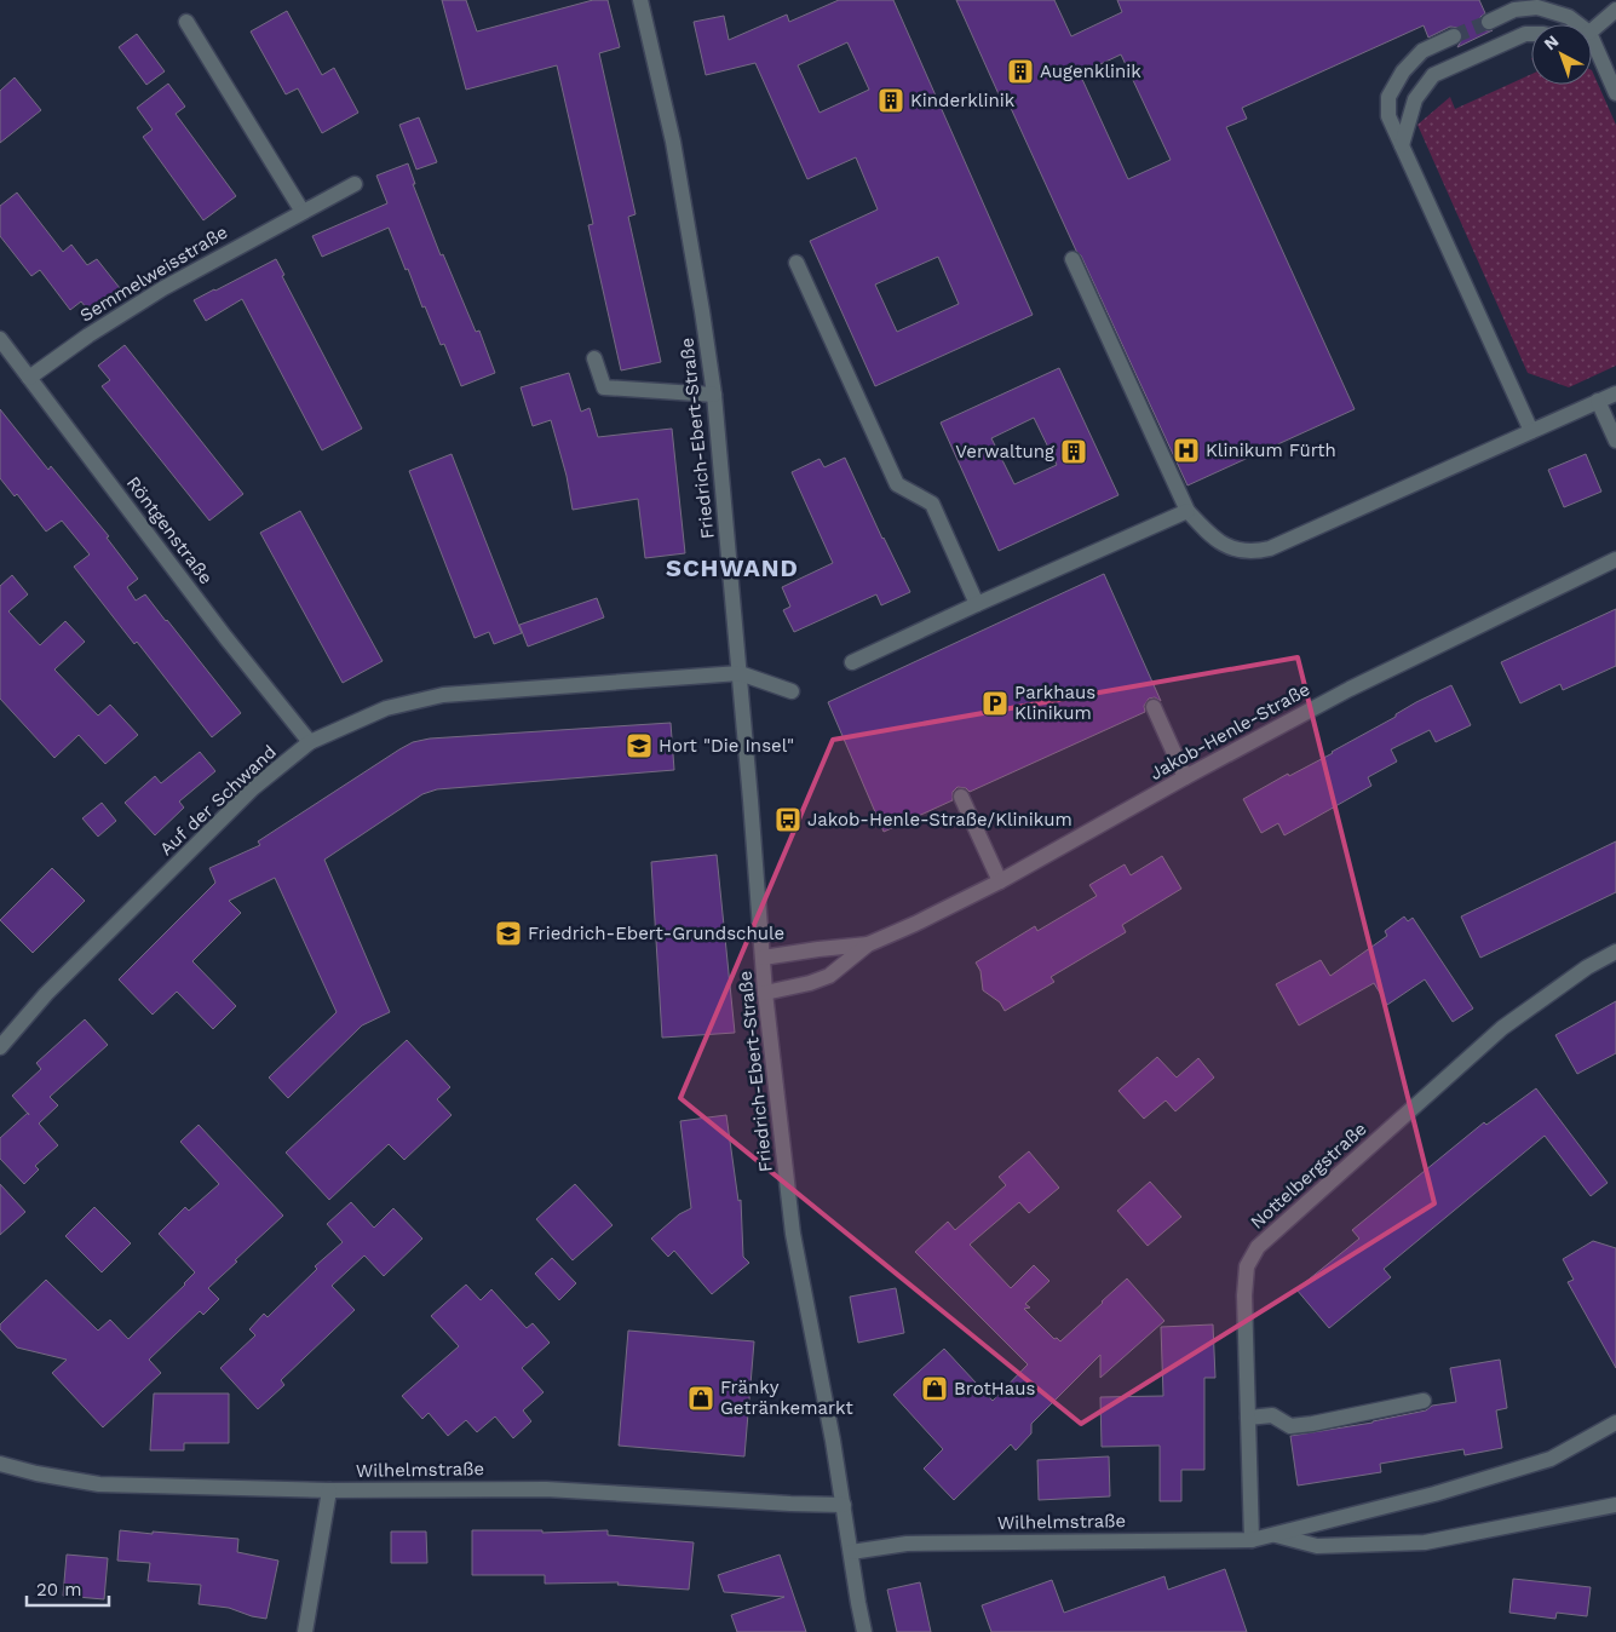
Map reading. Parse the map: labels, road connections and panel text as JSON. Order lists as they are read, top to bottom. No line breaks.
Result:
{"streets":{"street":["Semmelweisstraße","Friedrich-Ebert-Straße","Röntgenstraße","Jakob-Henle-Straße","Auf der Schwand","Nottelbergstraße","Wilhelmstraße"]},"crossings":[["Semmelweisstraße","Röntgenstraße"],["Friedrich-Ebert-Straße","Jakob-Henle-Straße"],["Friedrich-Ebert-Straße","Auf der Schwand"],["Friedrich-Ebert-Straße","Wilhelmstraße"],["Röntgenstraße","Auf der Schwand"],["Nottelbergstraße","Wilhelmstraße"]],"districts":["SCHWAND"],"places":{"building":["Augenklinik","Kinderklinik","Verwaltung"],"hospital":["Klinikum Fürth"],"parking":["Parkhaus Klinikum"],"school or university":["Hort \"Die Insel\"","Friedrich-Ebert-Grundschule"],"bus stop":["Jakob-Henle-Straße/Klinikum"],"shop":["BrotHaus","Fränky Getränkemarkt"]},"scale_bar":"20 m","north":"top left"}
